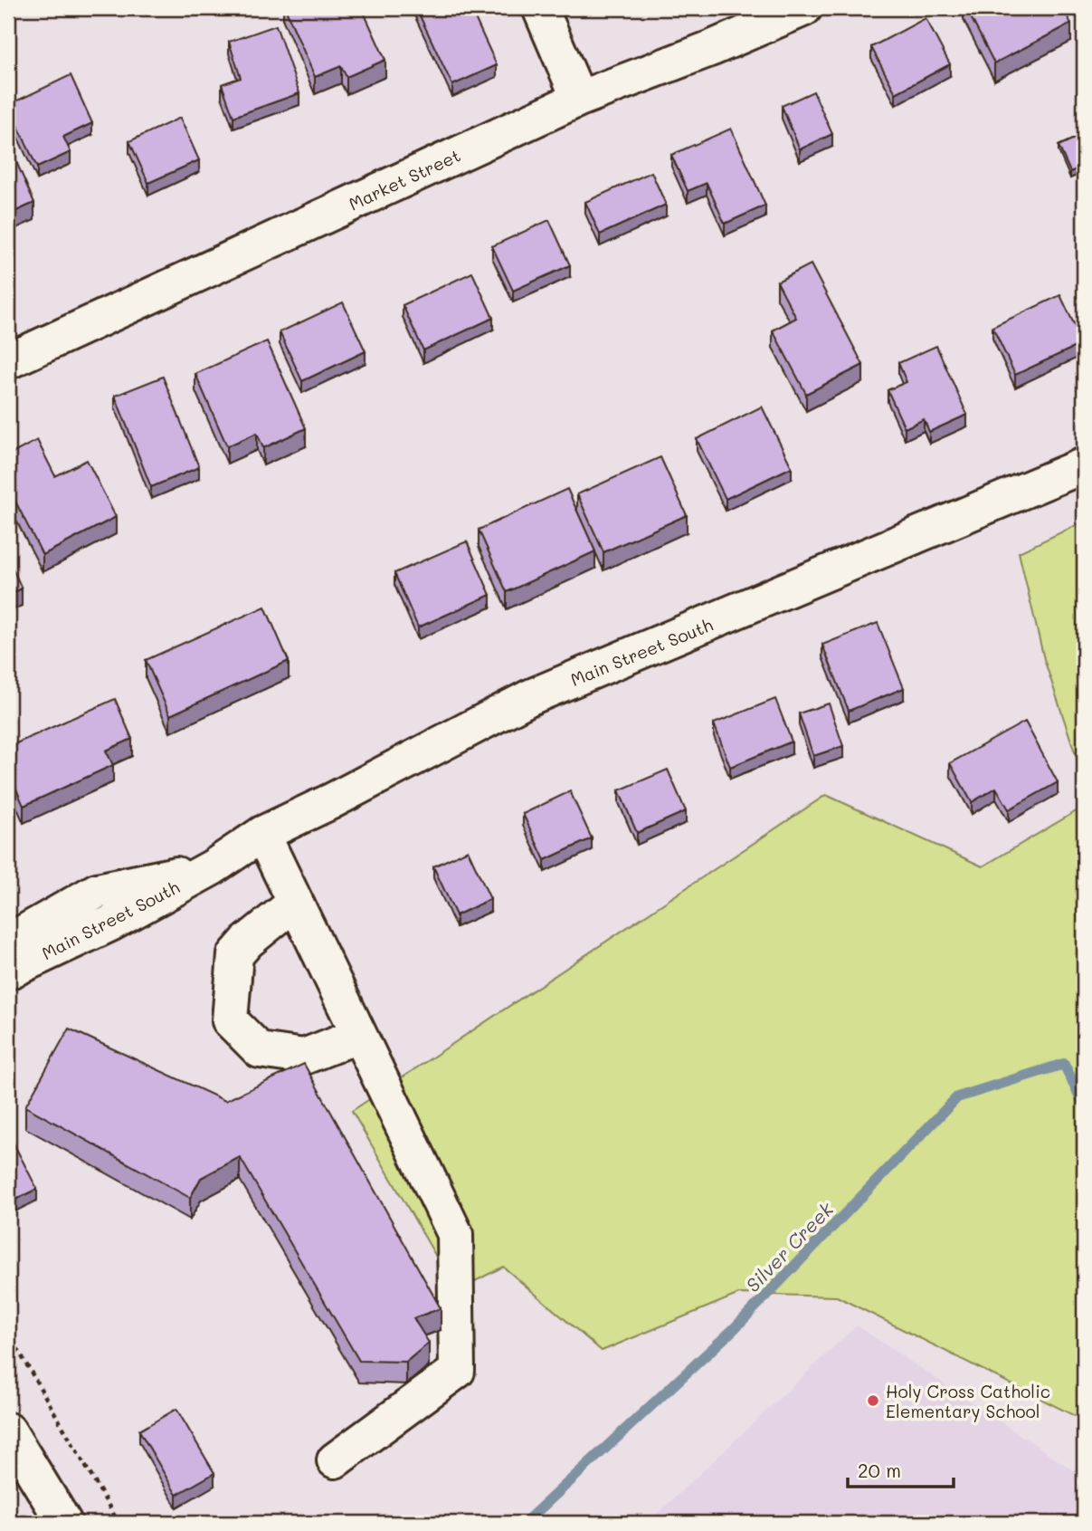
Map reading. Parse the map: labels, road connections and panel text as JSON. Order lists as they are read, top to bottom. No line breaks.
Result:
{"streets":{"main road":["Market Street","Main Street South"]},"water":["Silver Creek"],"places":["Holy Cross Catholic Elementary School"],"scale_bar":"20 m"}
